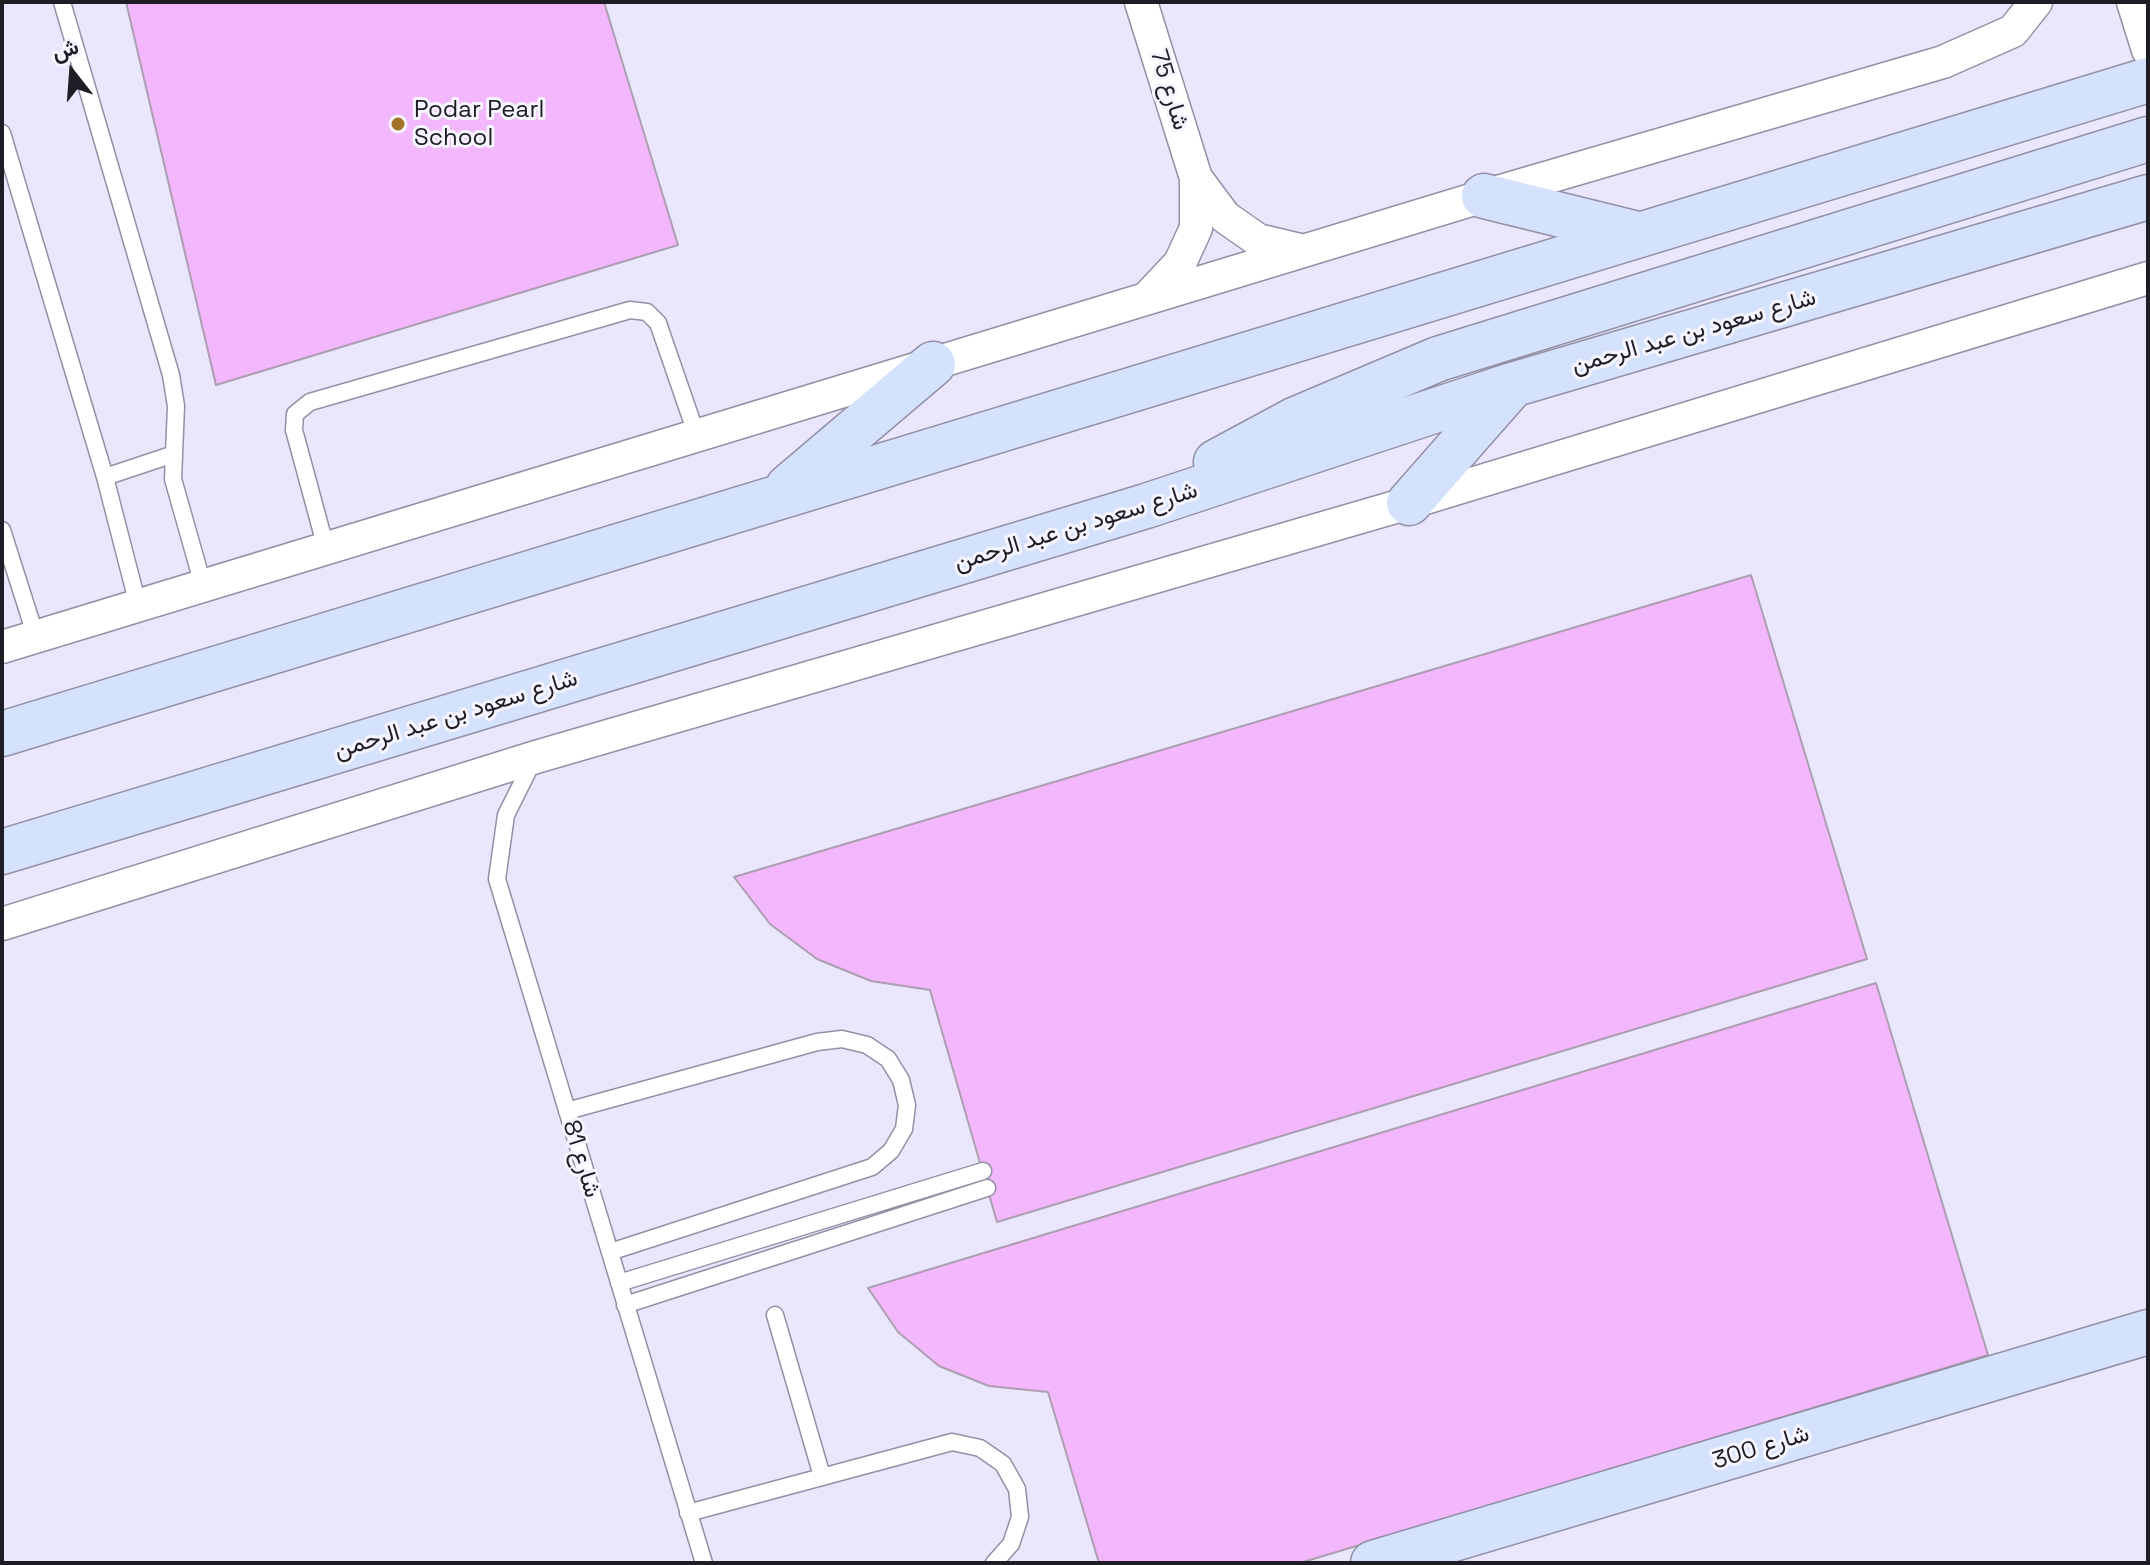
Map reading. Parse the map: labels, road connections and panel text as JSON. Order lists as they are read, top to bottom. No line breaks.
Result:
{"streets":{"main road":["شارع سعود بن عبد الرحمن","شارع 300"],"street":["شارع 75"],"lane":["شارع 81"]},"places":["Podar Pearl School"],"north":"top"}
